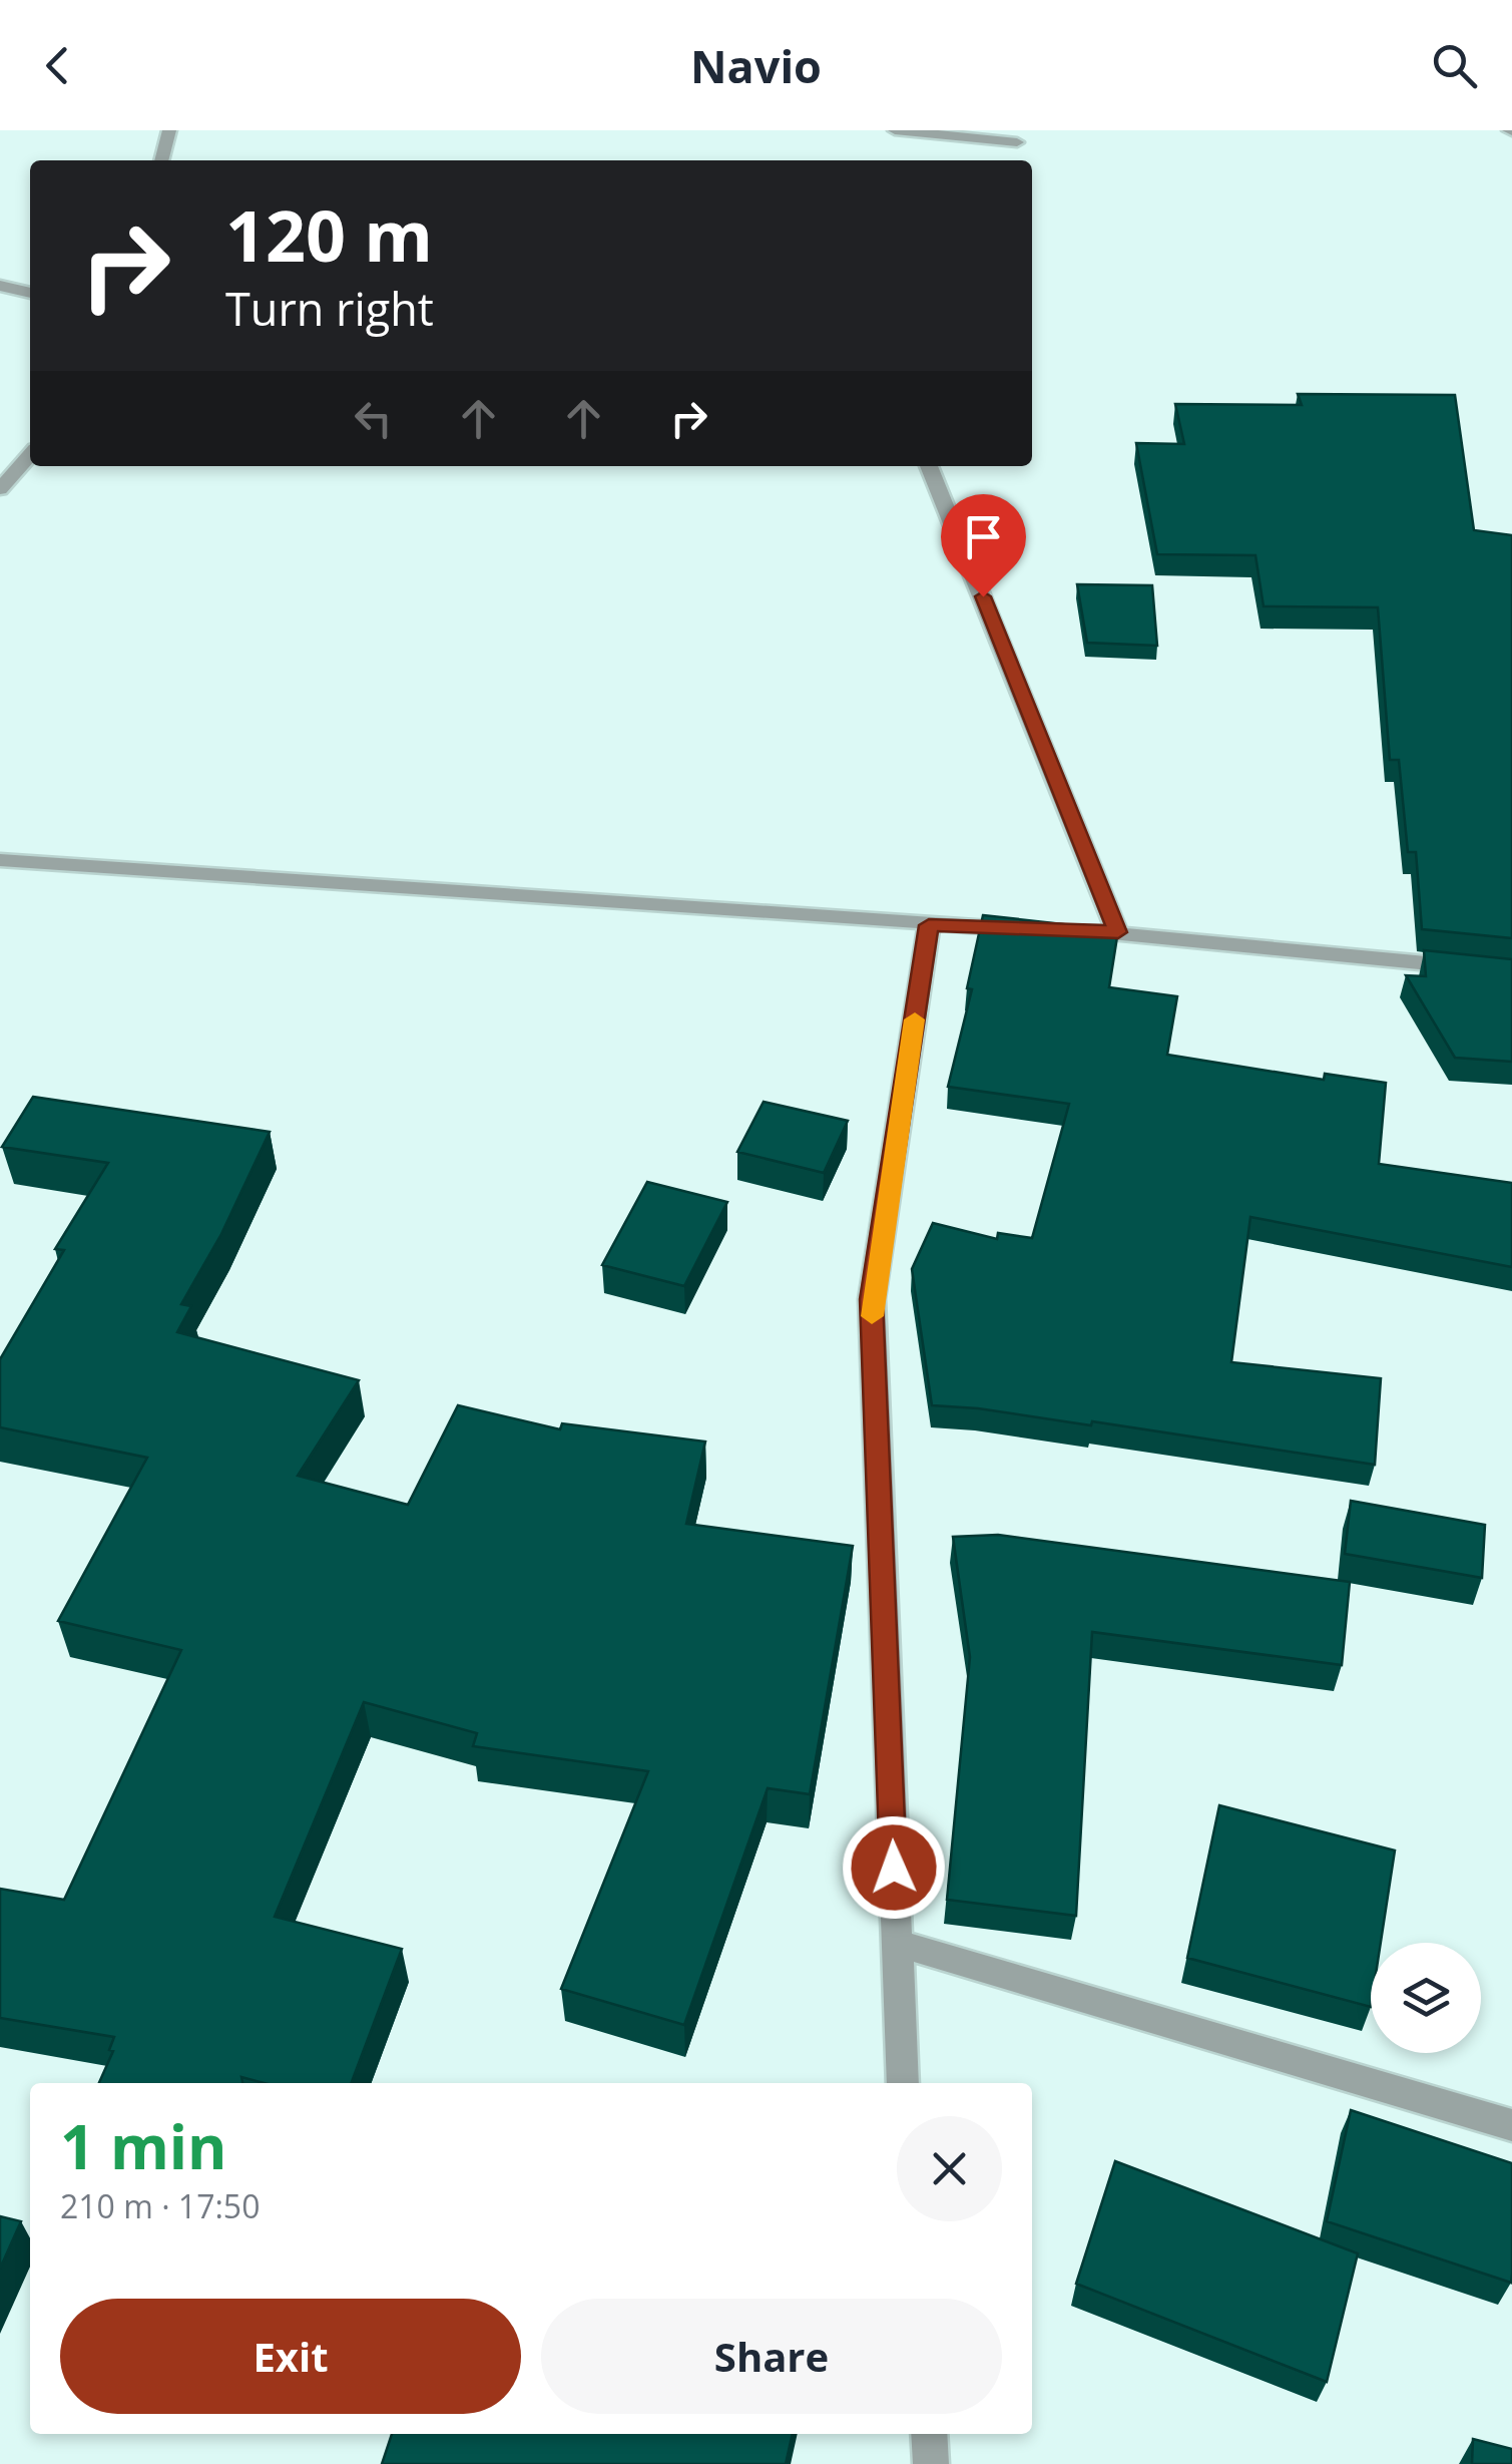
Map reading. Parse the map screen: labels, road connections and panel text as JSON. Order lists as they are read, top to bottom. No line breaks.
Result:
{"page":{"header":"Navio","turn":["120 m","Turn right"],"heading":["1 min","210 m · 17:50"],"buttons":["Exit","Share"]}}
